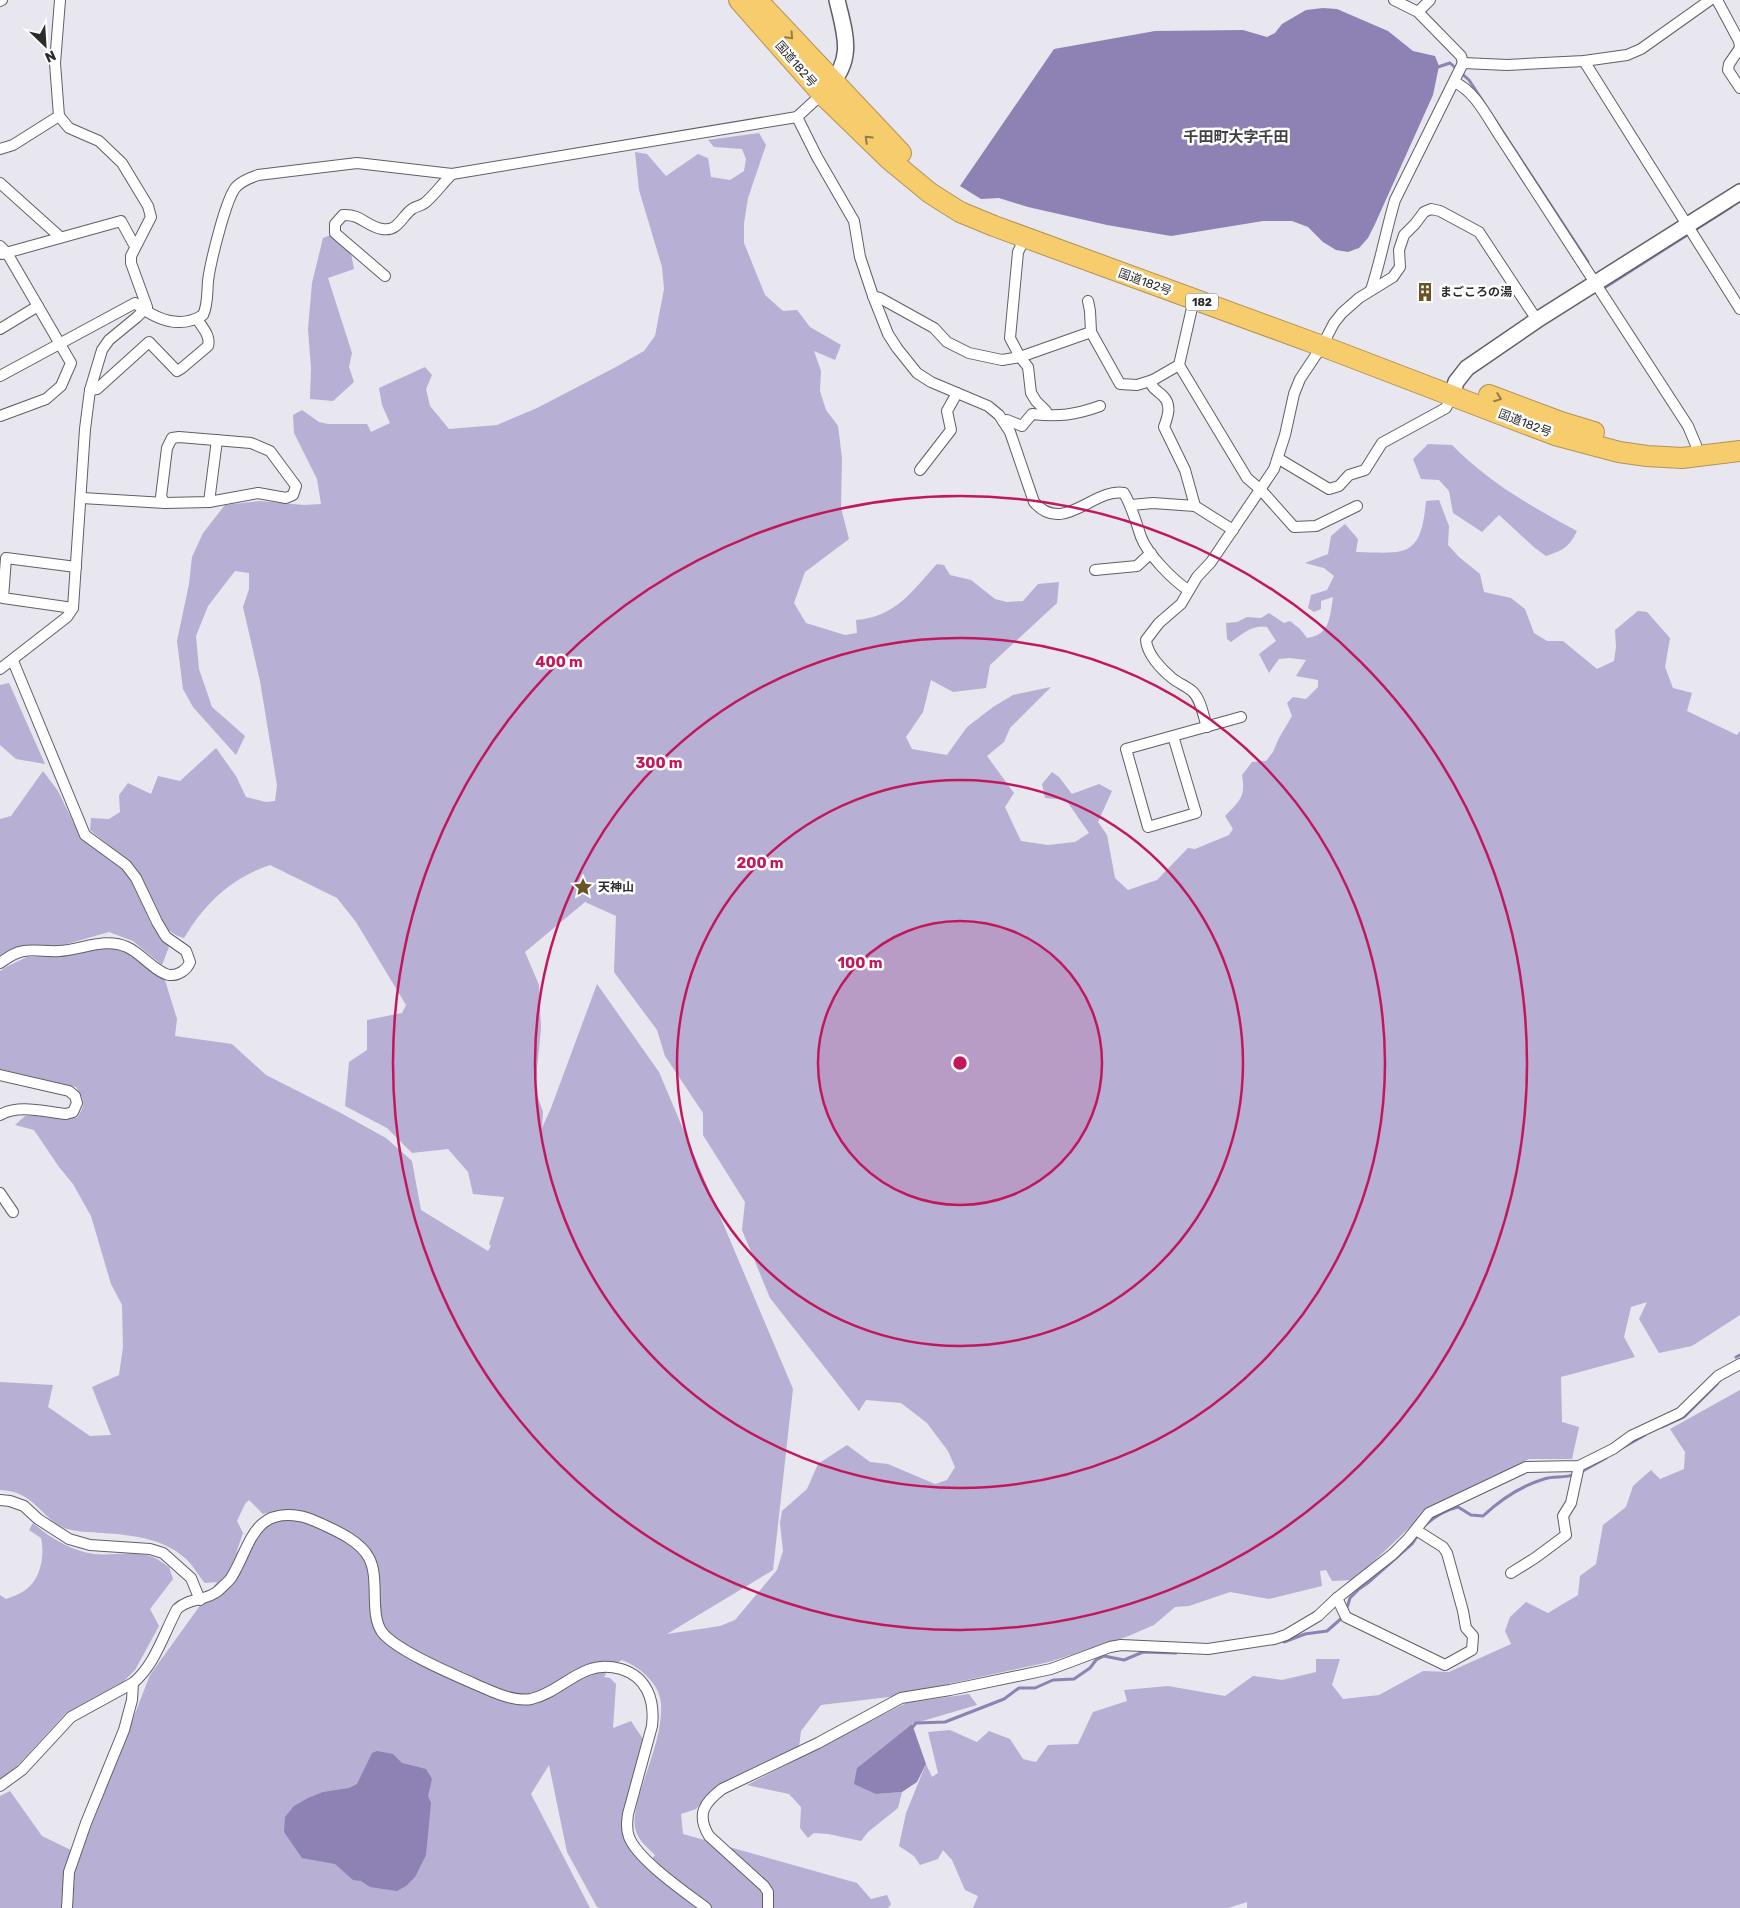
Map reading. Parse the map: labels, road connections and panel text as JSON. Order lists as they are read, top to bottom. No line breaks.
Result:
{"streets":{"highway":["国道182号","182"]},"districts":["千田町大字千田"],"places":{"building":["まごころの湯"],"place":["天神山"]},"north":"bottom right","rings":["400 m","300 m","200 m","100 m"]}
